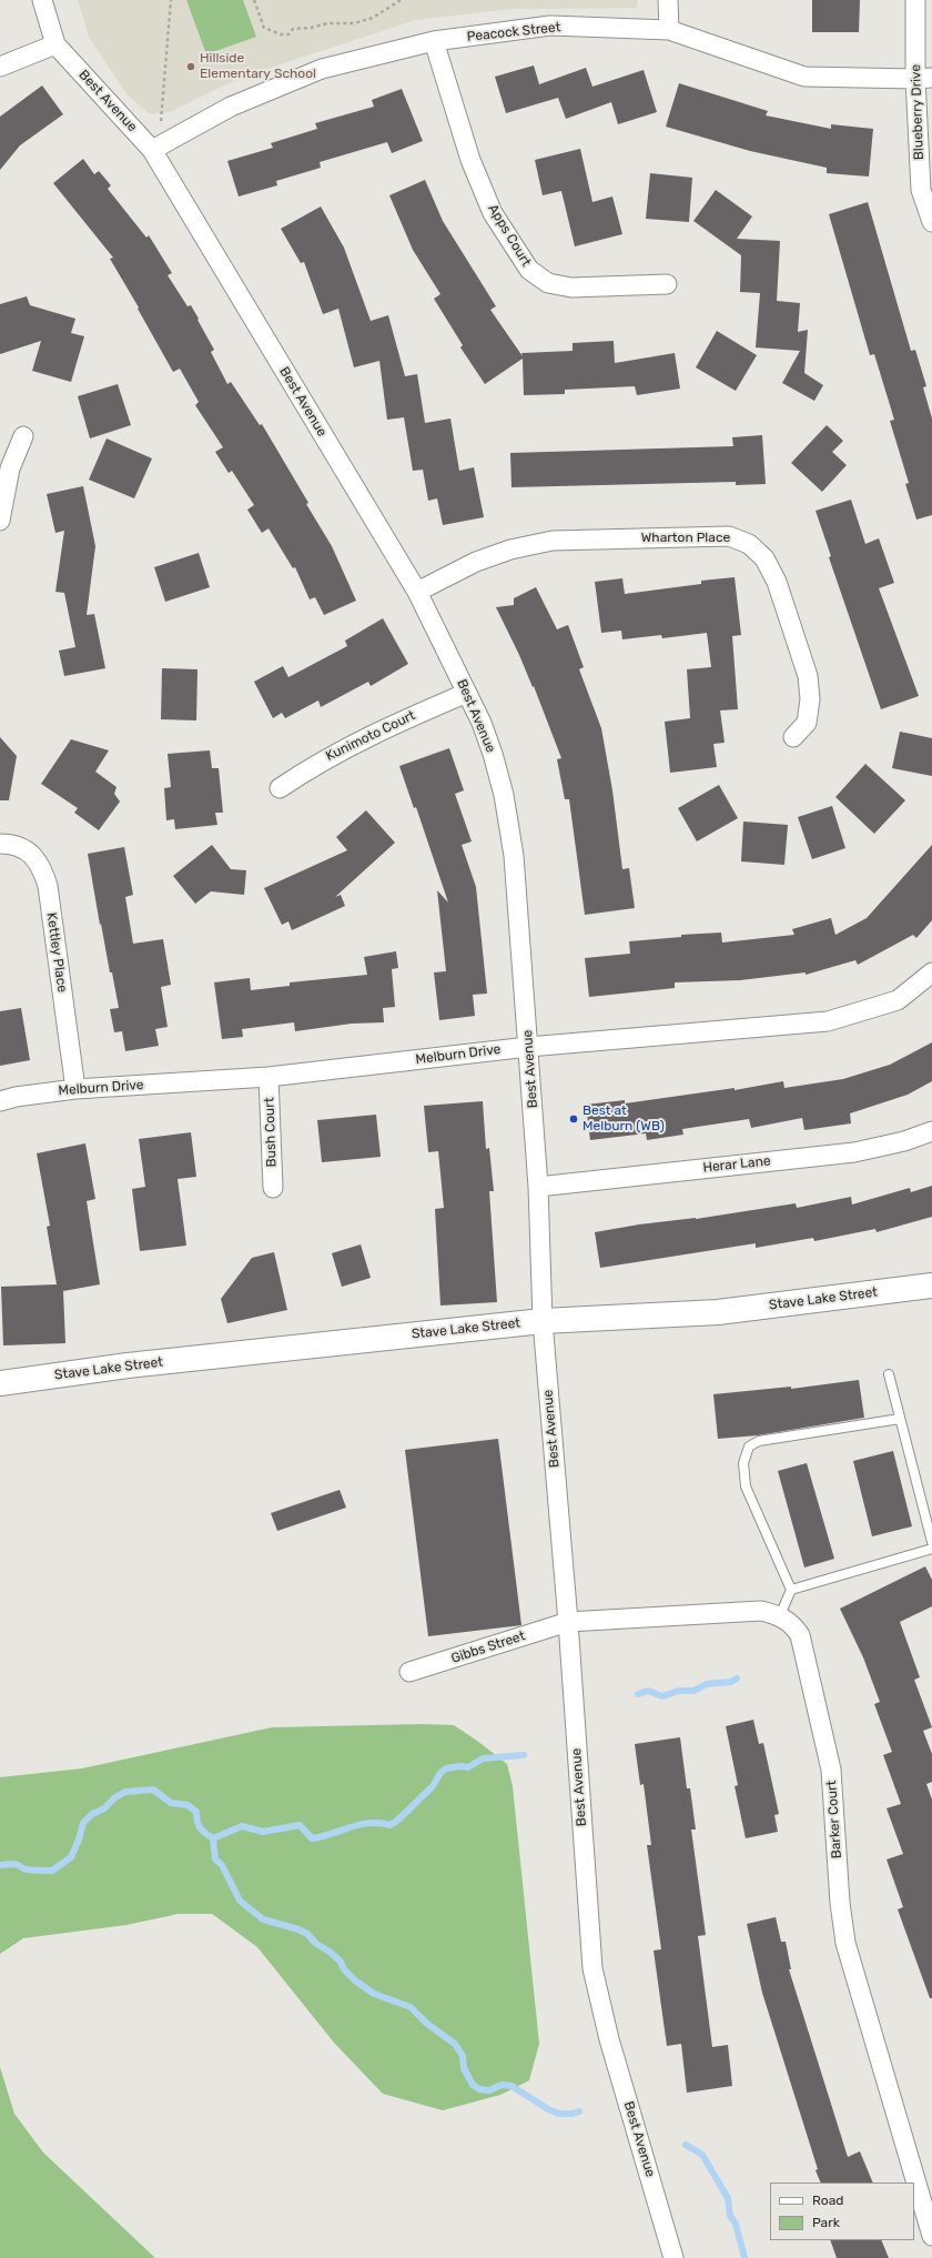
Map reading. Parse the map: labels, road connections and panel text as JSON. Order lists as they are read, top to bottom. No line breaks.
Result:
{"streets":{"main road":["Stave Lake Street"],"street":["Peacock Street","Best Avenue","Blueberry Drive","Apps Court","Wharton Place","Kunimoto Court","Kettley Place","Melburn Drive","Bush Court","Herar Lane","Gibbs Street","Barker Court"]},"crossings":[["Peacock Street","Best Avenue"],["Peacock Street","Blueberry Drive"],["Peacock Street","Apps Court"],["Best Avenue","Wharton Place"],["Best Avenue","Kunimoto Court"],["Best Avenue","Melburn Drive"],["Best Avenue","Herar Lane"],["Best Avenue","Stave Lake Street"],["Best Avenue","Gibbs Street"],["Kettley Place","Melburn Drive"],["Melburn Drive","Bush Court"]],"places":["Hillside Elementary School","Best at Melburn (WB)"],"legend":["Road","Park"]}
